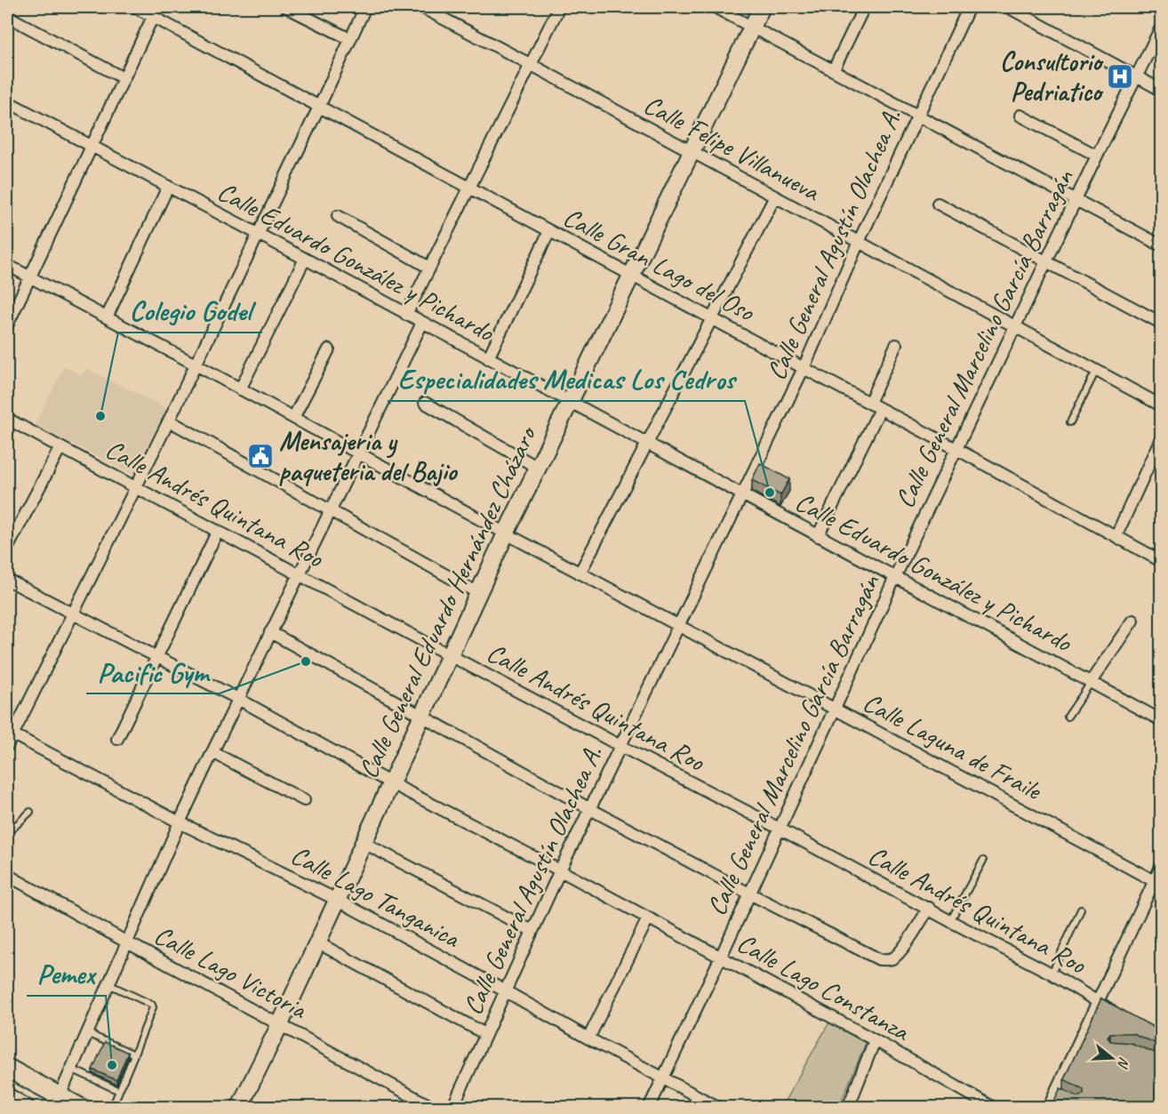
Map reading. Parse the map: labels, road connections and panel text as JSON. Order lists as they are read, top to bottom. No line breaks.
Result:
{"streets":{"main road":["Calle General Eduardo Hernández Cházaro"],"street":["Calle Felipe Villanueva","Calle General Agustín Olachea A.","Calle Eduardo González y Pichardo","Calle Gran Lago del Oso","Calle General Marcelino García Barragán","Calle Andrés Quintana Roo","Calle Laguna de Fraile","Calle Lago Tanganica","Calle Lago Victoria","Calle Lago Constanza"]},"crossings":[["Calle Felipe Villanueva","Calle General Agustín Olachea A."],["Calle Felipe Villanueva","Calle General Marcelino García Barragán"],["Calle Felipe Villanueva","Calle General Eduardo Hernández Cházaro"],["Calle General Agustín Olachea A.","Calle Eduardo González y Pichardo"],["Calle General Agustín Olachea A.","Calle Gran Lago del Oso"],["Calle General Agustín Olachea A.","Calle Andrés Quintana Roo"],["Calle General Agustín Olachea A.","Calle Laguna de Fraile"],["Calle General Agustín Olachea A.","Calle Lago Tanganica"],["Calle General Agustín Olachea A.","Calle Lago Constanza"],["Calle Eduardo González y Pichardo","Calle General Marcelino García Barragán"],["Calle Eduardo González y Pichardo","Calle General Eduardo Hernández Cházaro"],["Calle Gran Lago del Oso","Calle General Marcelino García Barragán"],["Calle Gran Lago del Oso","Calle General Eduardo Hernández Cházaro"],["Calle General Marcelino García Barragán","Calle Andrés Quintana Roo"],["Calle General Marcelino García Barragán","Calle Laguna de Fraile"],["Calle General Marcelino García Barragán","Calle Lago Tanganica"],["Calle General Marcelino García Barragán","Calle Lago Constanza"],["Calle Andrés Quintana Roo","Calle General Eduardo Hernández Cházaro"],["Calle General Eduardo Hernández Cházaro","Calle Laguna de Fraile"],["Calle General Eduardo Hernández Cházaro","Calle Lago Tanganica"],["Calle General Eduardo Hernández Cházaro","Calle Lago Victoria"],["Calle General Eduardo Hernández Cházaro","Calle Lago Constanza"]],"places":{"hospital":["Consultorio Pedriatico"],"other":["Colegio Godel","Especialidades Medicas Los Cedros","Pacific Gym","Pemex"],"public building":["Mensajeria y paqueteria del Bajio"]},"north":"right"}
